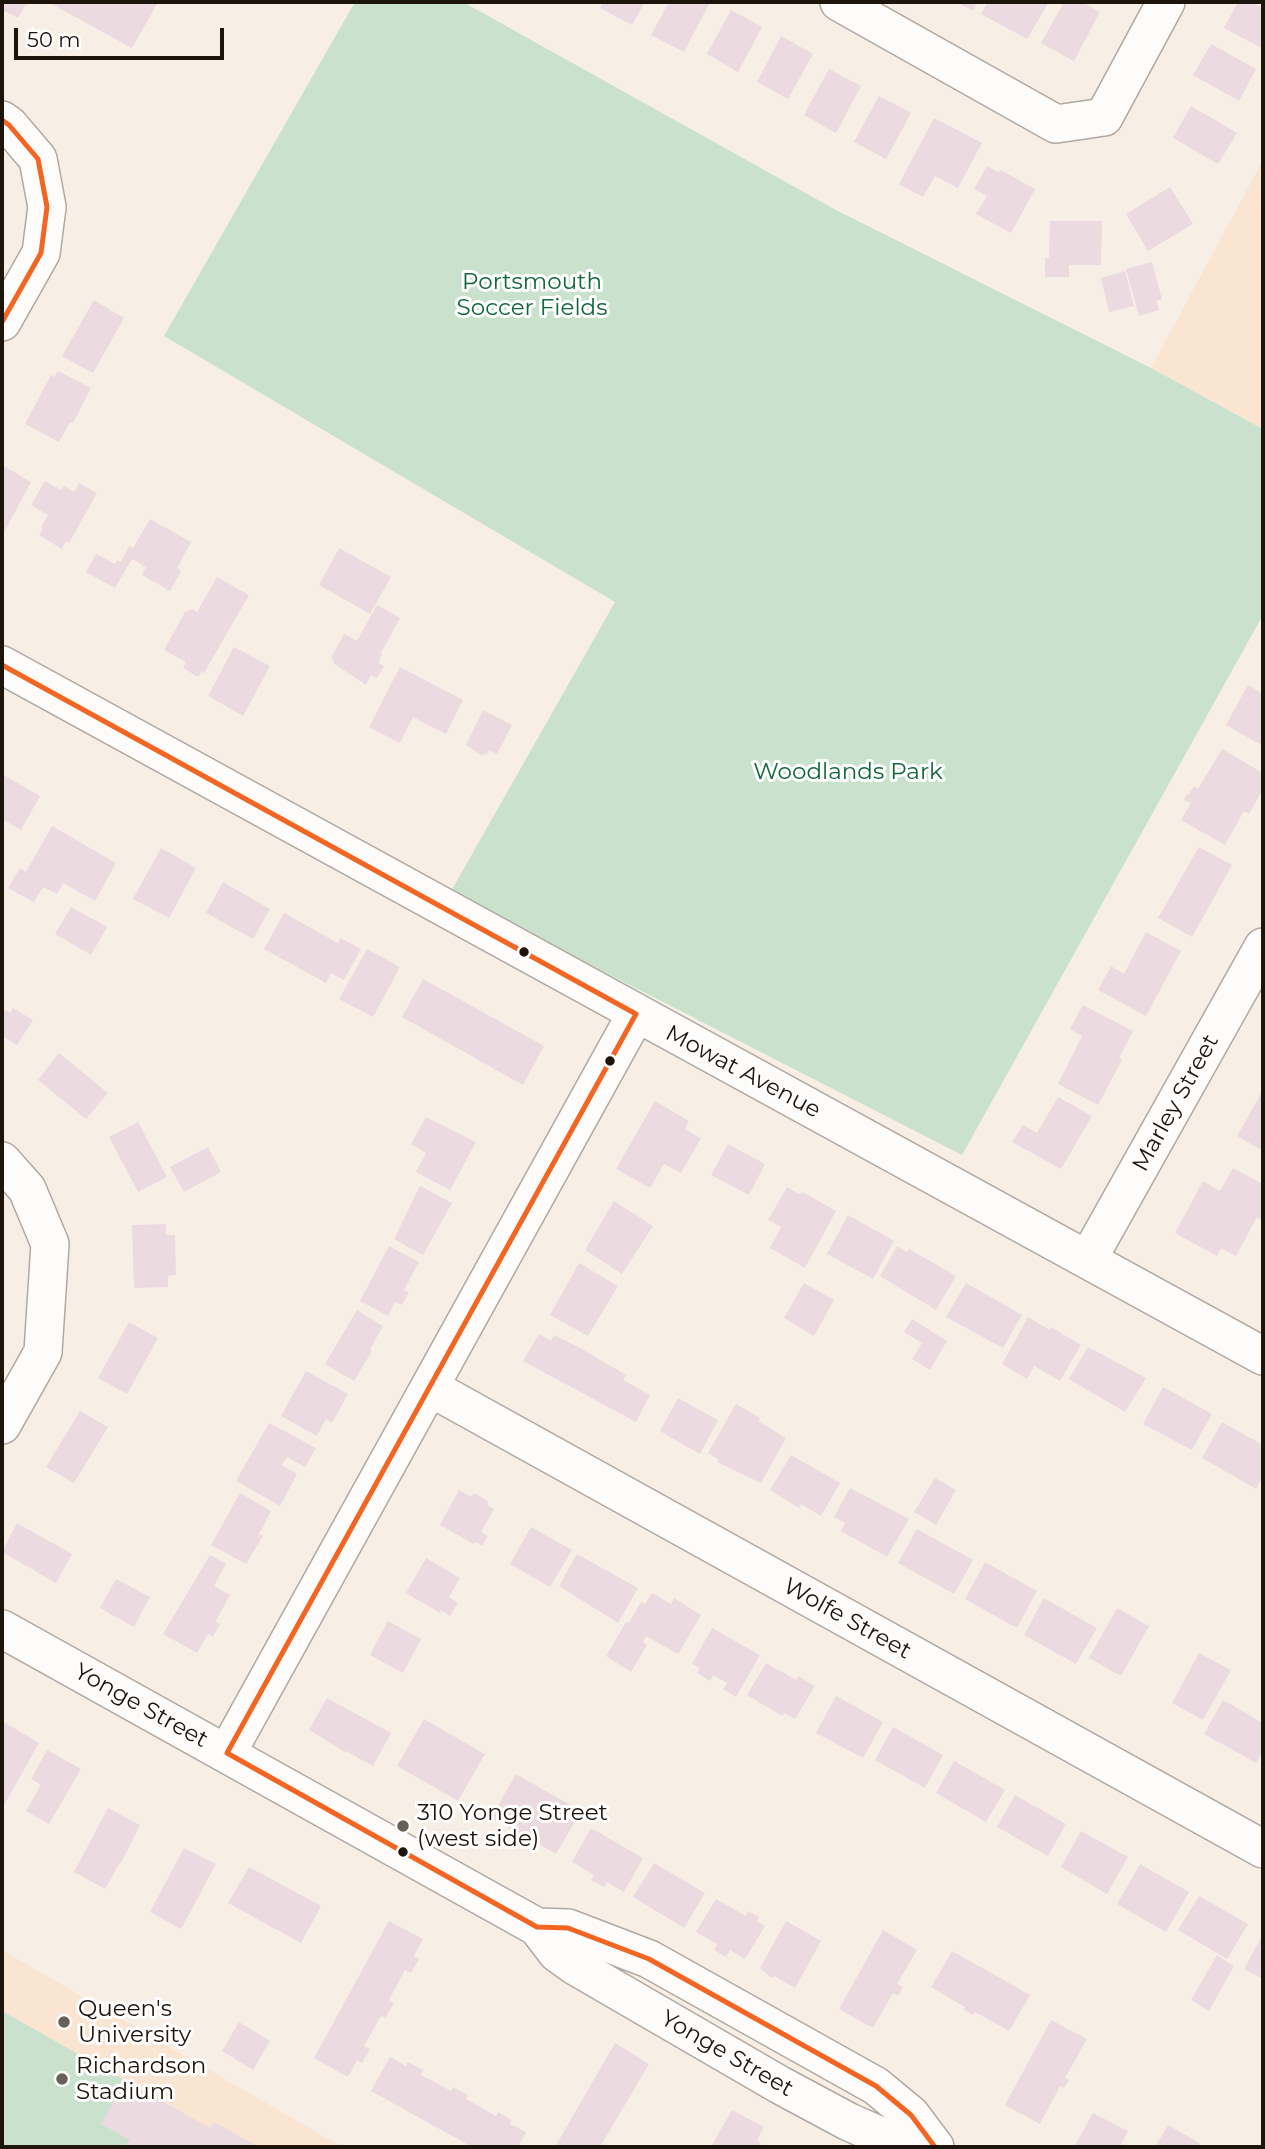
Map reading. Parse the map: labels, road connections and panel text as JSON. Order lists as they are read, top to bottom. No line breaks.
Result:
{"streets":{"street":["Mowat Avenue","Marley Street","Wolfe Street","Yonge Street"]},"crossings":[["Mowat Avenue","Marley Street"]],"parks":["Portsmouth Soccer Fields","Woodlands Park"],"places":["310 Yonge Street (west side)","Queen's University","Richardson Stadium"],"scale_bar":"50 m"}
